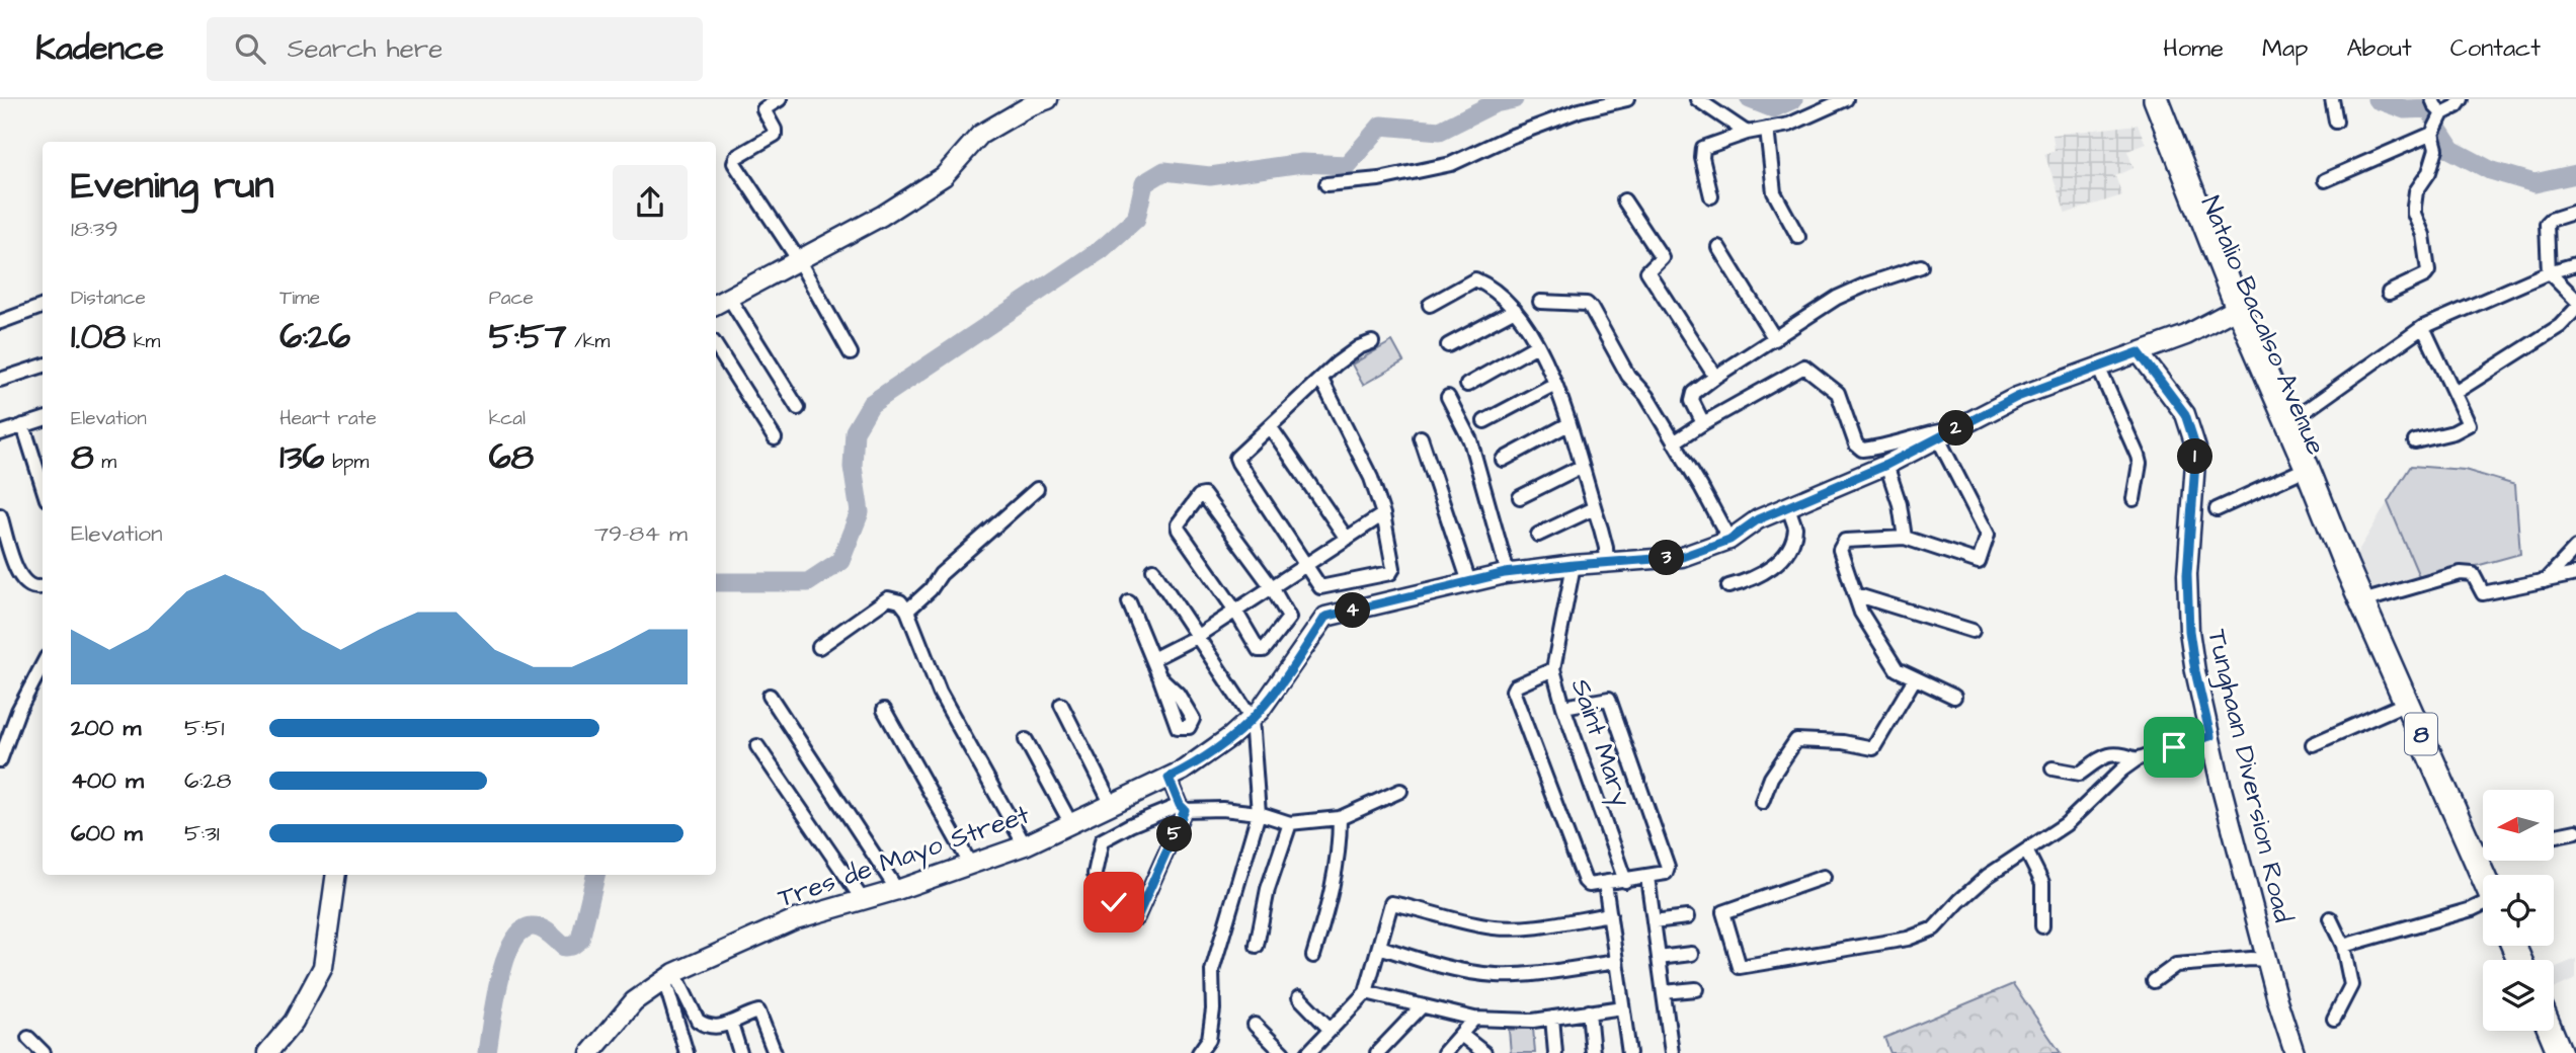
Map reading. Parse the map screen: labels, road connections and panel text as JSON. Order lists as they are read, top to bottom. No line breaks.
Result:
{"streets":{"highway":["Natalio Bacalso Avenue","8"],"street":["Saint Mary","Tunghaan Diversion Road","Tres de Mayo Street"]},"crossings":[["Natalio Bacalso Avenue","Tres de Mayo Street"],["Saint Mary","Tres de Mayo Street"],["Tunghaan Diversion Road","Tres de Mayo Street"]],"north":"left","page":{"header":"Kadence","search":"Search here","nav":["Home","Map","About","Contact"],"heading":["Evening run","18:39"],"stats":[["Distance","1.08 km"],["Time","6:26"],["Pace","5:57 /km"],["Elevation","8 m"],["Heart rate","136 bpm"],["kcal","68"]],"pins":["2","1","3","4","5"],"chart":["Elevation","79–84 m"],"list":[{"name":"200 m","note":"5:51"},{"name":"400 m","note":"6:28"},{"name":"600 m","note":"5:31"}]}}
